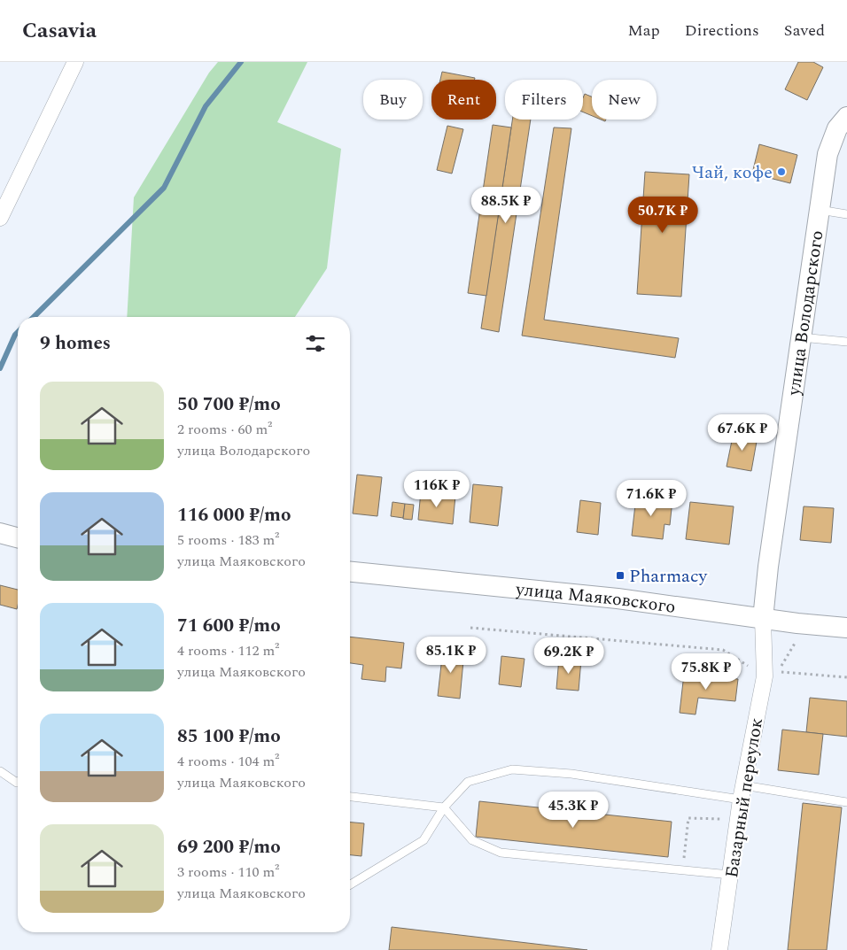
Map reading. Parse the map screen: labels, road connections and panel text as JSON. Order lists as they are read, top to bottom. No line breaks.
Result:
{"streets":{"street":["улица Володарского","улица Маяковского","Базарный переулок"]},"crossings":[["улица Володарского","улица Маяковского"],["улица Володарского","Базарный переулок"],["улица Маяковского","Базарный переулок"]],"places":{"other":["Чай, кофе"],"transit":["Pharmacy"]},"page":{"header":"Casavia","nav":["Map","Directions","Saved"],"chip":["Buy","Rent","Filters","New"],"price":["88.5K ₽","50.7K ₽","67.6K ₽","116K ₽","71.6K ₽","85.1K ₽","69.2K ₽","75.8K ₽","45.3K ₽"],"heading":"9 homes","list":[{"name":"50 700 ₽/mo","note":"2 rooms · 60 m² · улица Володарского"},{"name":"116 000 ₽/mo","note":"5 rooms · 183 m² · улица Маяковского"},{"name":"71 600 ₽/mo","note":"4 rooms · 112 m² · улица Маяковского"},{"name":"85 100 ₽/mo","note":"4 rooms · 104 m² · улица Маяковского"},{"name":"69 200 ₽/mo","note":"3 rooms · 110 m² · улица Маяковского"}]}}
